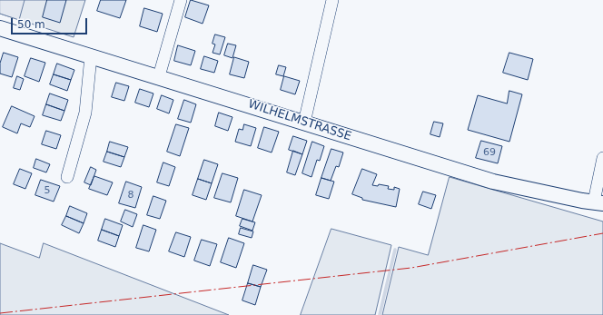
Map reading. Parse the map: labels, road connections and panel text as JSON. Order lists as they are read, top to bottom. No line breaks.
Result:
{"streets":{"main road":["WILHELMSTRASSE"]},"house_numbers":["69","5","8"],"scale_bar":"50 m"}
